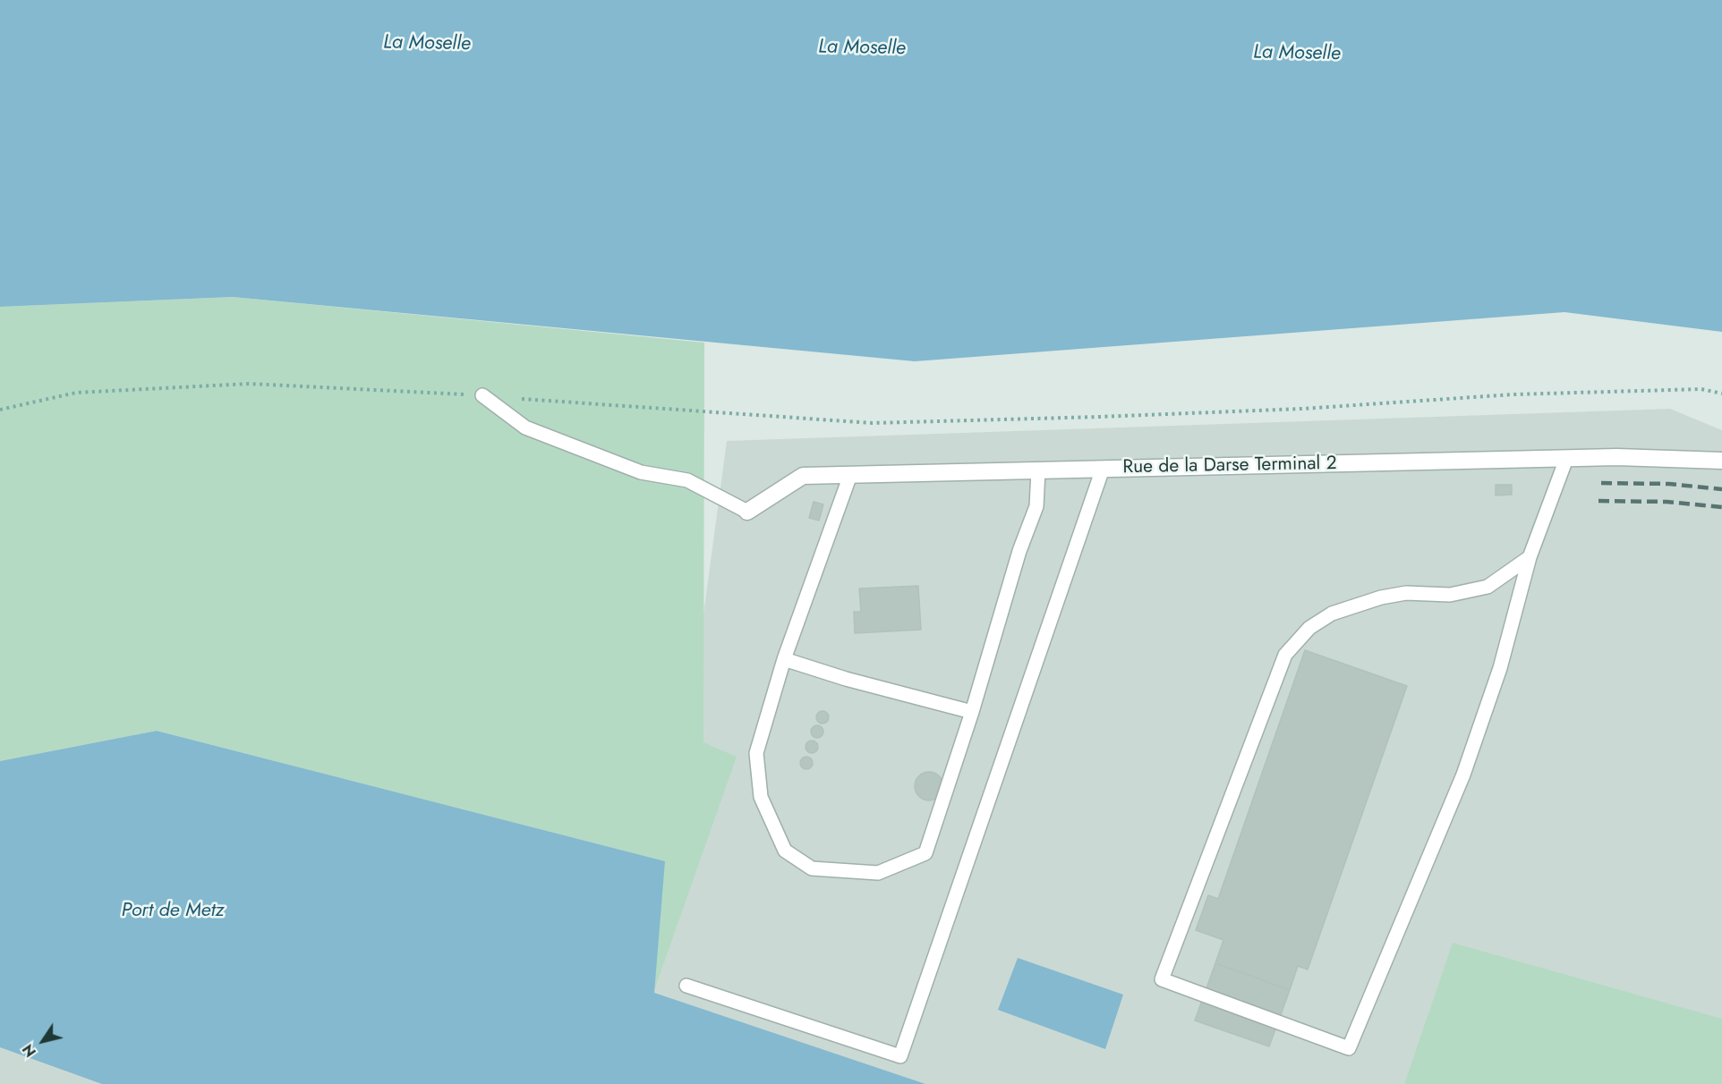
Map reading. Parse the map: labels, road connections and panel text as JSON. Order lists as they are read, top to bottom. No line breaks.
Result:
{"streets":{"street":["Rue de la Darse Terminal 2"]},"water":["La Moselle","Port de Metz"],"north":"bottom left"}
